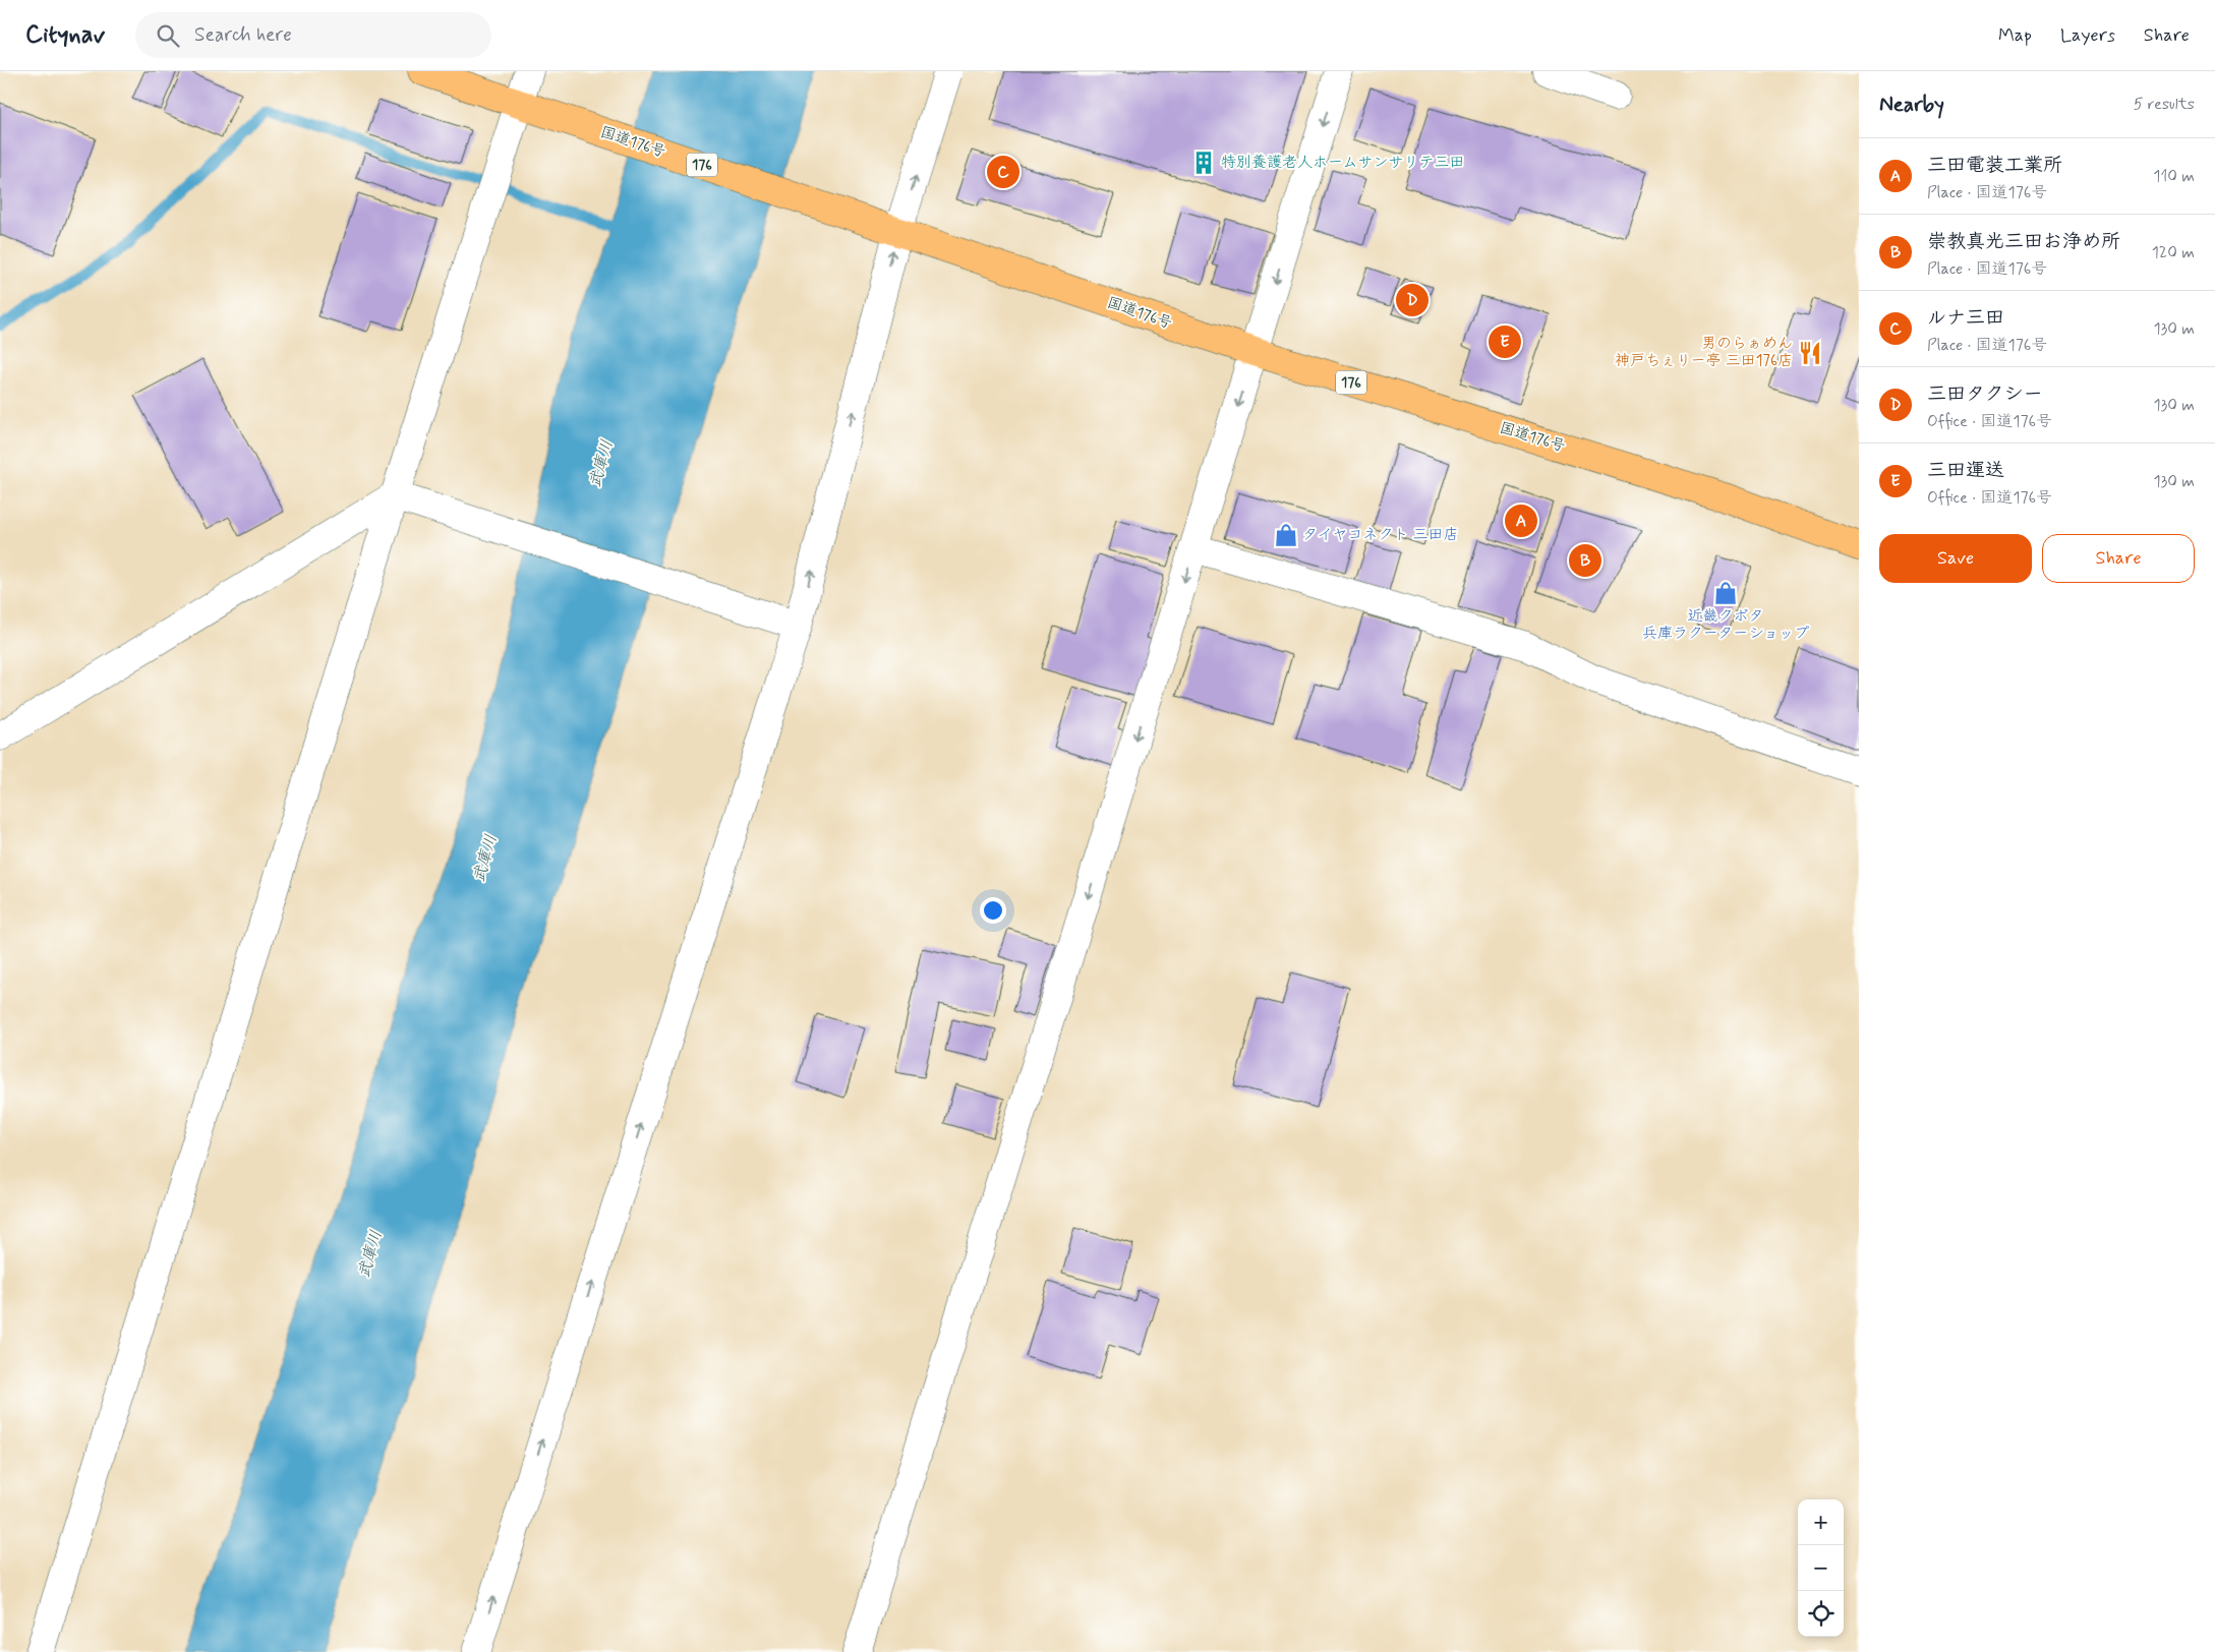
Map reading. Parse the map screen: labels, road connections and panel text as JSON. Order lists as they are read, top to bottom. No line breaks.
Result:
{"streets":{"highway":["国道176号","176"]},"water":["武庫川"],"places":{"building":["特別養護老人ホームサンサリテ三田"],"restaurant":["男のらぁめん 神戸ちぇりー亭 三田176店"],"shop":["タイヤコネクト 三田店","近畿クボタ 兵庫ラクーターショップ"]},"page":{"header":"Citynav","search":"Search here","nav":["Map","Layers","Share"],"heading":["Nearby","5 results"],"list":[{"mark":"A","name":"三田電装工業所","note":"Place · 国道176号","value":"110 m"},{"mark":"B","name":"崇教真光三田お浄め所","note":"Place · 国道176号","value":"120 m"},{"mark":"C","name":"ルナ三田","note":"Place · 国道176号","value":"130 m"},{"mark":"D","name":"三田タクシー","note":"Office · 国道176号","value":"130 m"},{"mark":"E","name":"三田運送","note":"Office · 国道176号","value":"130 m"}],"pins":["C","D","E","A","B"],"buttons":["Save","Share"],"map_buttons":["+","−"]}}
